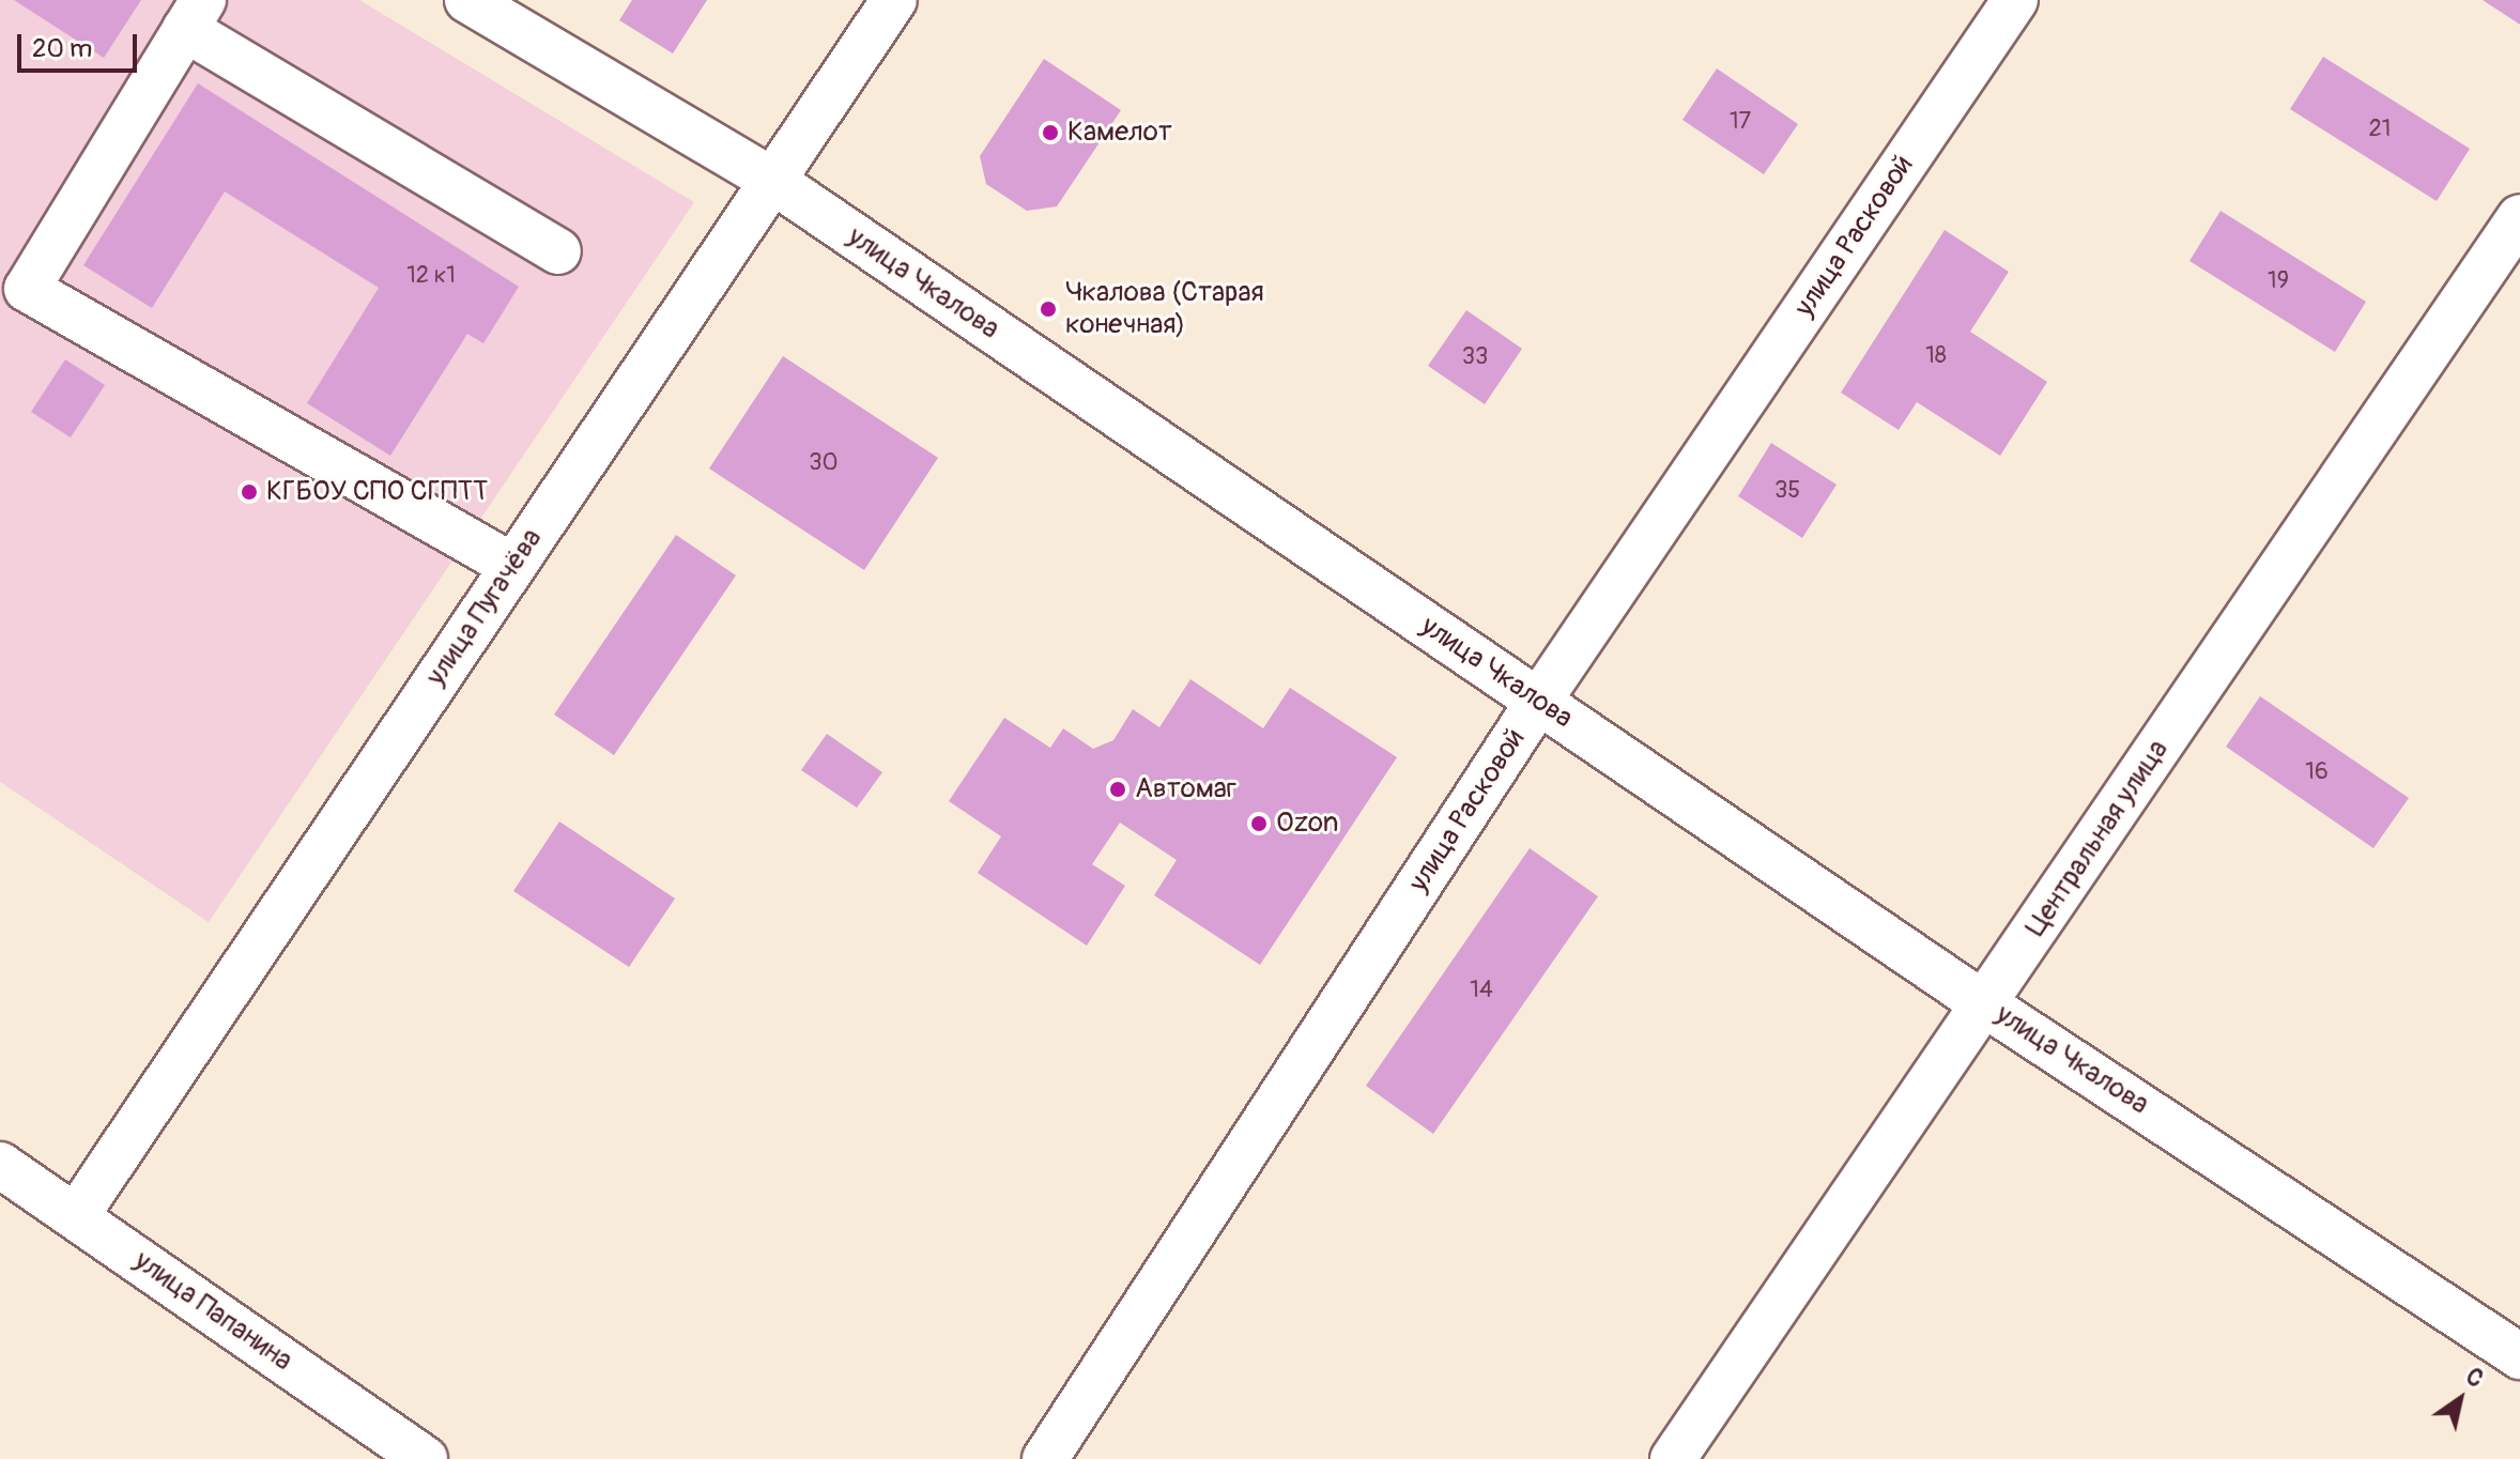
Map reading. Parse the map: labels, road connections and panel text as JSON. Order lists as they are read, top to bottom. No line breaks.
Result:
{"streets":{"street":["улица Расковой","улица Чкалова","улица Пугачёва","Центральная улица","улица Папанина"]},"crossings":[["улица Расковой","улица Чкалова"],["улица Чкалова","улица Пугачёва"],["улица Чкалова","Центральная улица"],["улица Пугачёва","улица Папанина"]],"places":["Камелот","Чкалова (Старая конечная)","КГБОУ СПО СГПТТ","Автомаг","Ozon"],"house_numbers":["17","21","12 к1","19","18","33","30","35","16","14"],"scale_bar":"20 m","north":"top right"}
